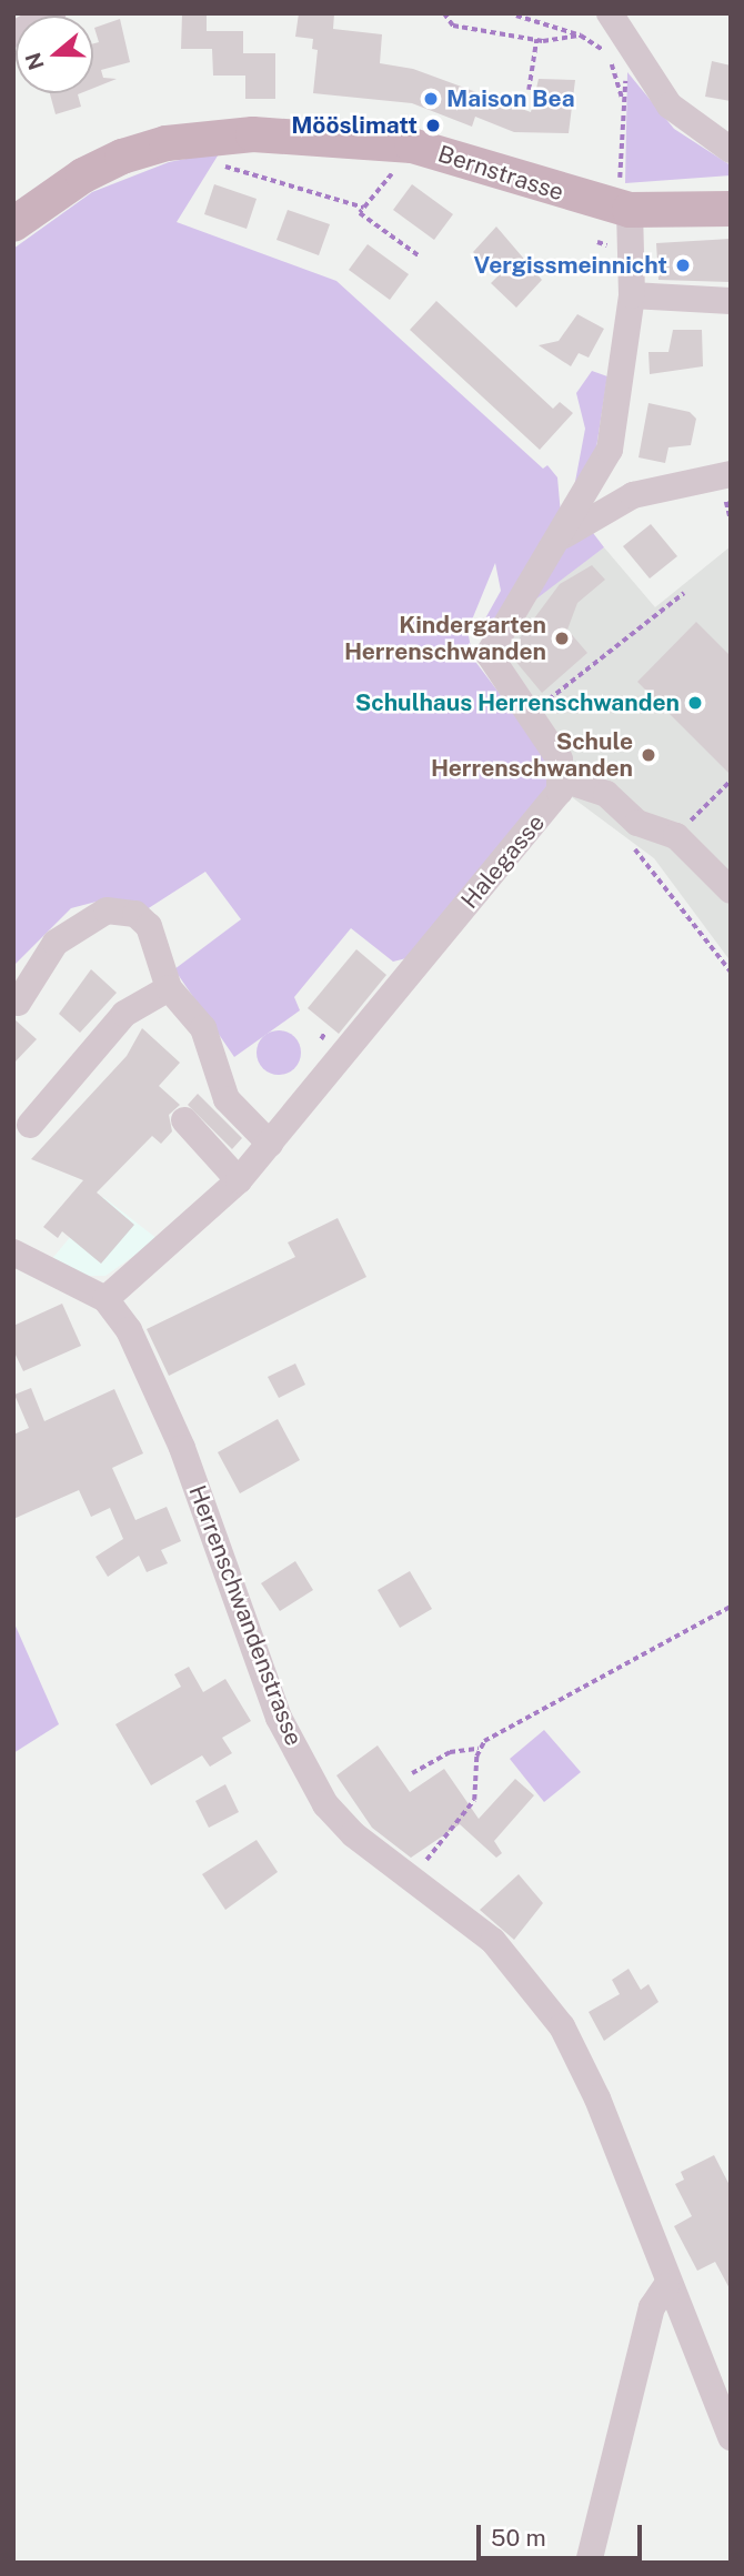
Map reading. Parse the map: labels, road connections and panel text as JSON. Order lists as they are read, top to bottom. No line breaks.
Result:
{"streets":{"main road":["Bernstrasse"],"street":["Halegasse","Herrenschwandenstrasse"]},"crossings":[["Halegasse","Herrenschwandenstrasse"]],"places":["Maison Bea","Mööslimatt","Vergissmeinnicht","Kindergarten Herrenschwanden","Schulhaus Herrenschwanden","Schule Herrenschwanden"],"scale_bar":"50 m","north":"left"}
